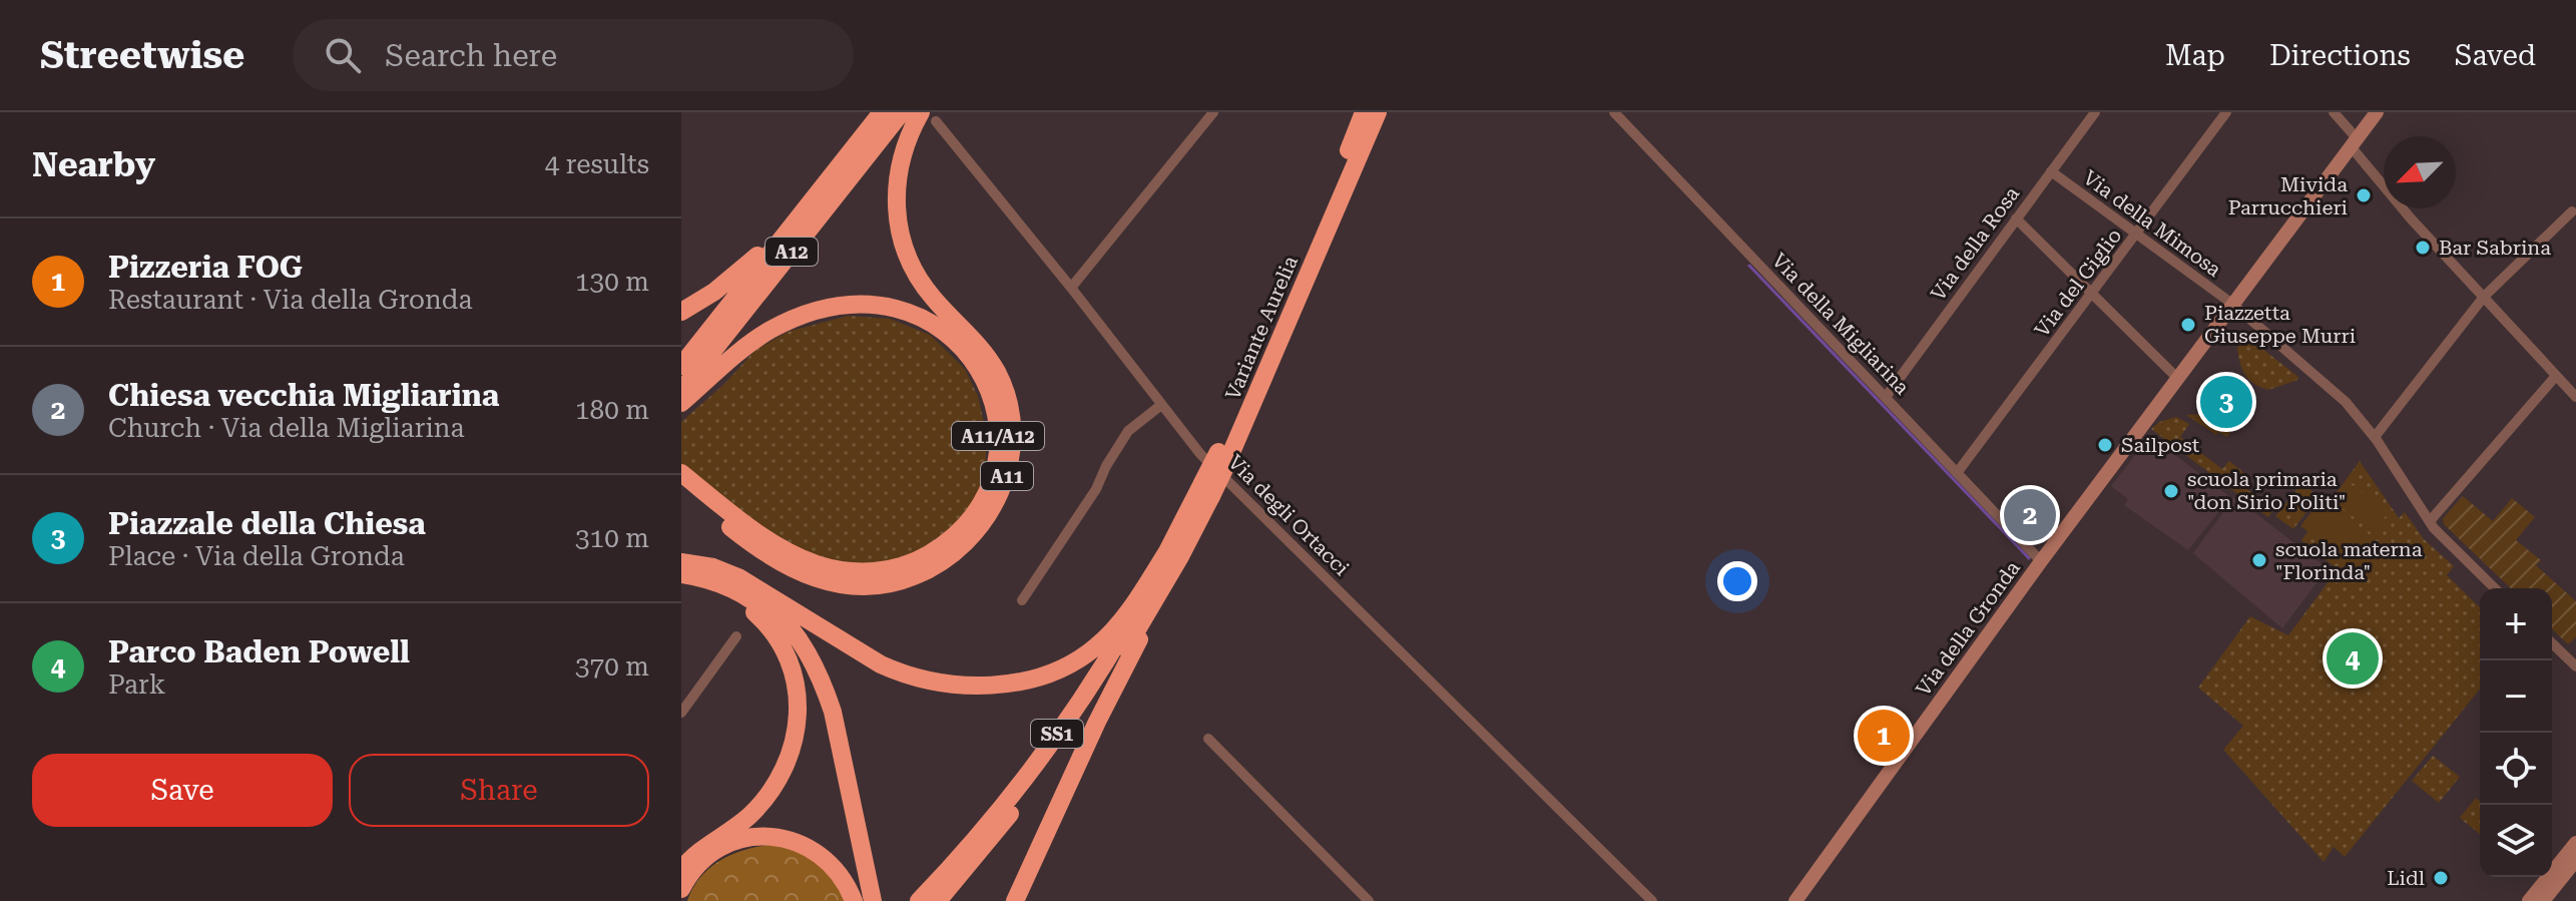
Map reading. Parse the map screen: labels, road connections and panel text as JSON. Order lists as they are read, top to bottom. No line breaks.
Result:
{"streets":{"highway":["A12","Variante Aurelia","A11/A12","A11","SS1"],"street":["Via della Mimosa","Via della Rosa","Via del Giglio","Via della Migliarina","Via degli Ortacci","Via della Gronda"]},"crossings":[["Via della Mimosa","Via della Rosa"],["Via della Mimosa","Via del Giglio"],["Via della Mimosa","Via della Gronda"],["Via della Rosa","Via della Migliarina"],["Via del Giglio","Via della Migliarina"],["Via della Migliarina","Via della Gronda"],["Variante Aurelia","SS1"],["A11","Via degli Ortacci"]],"places":["Mivida Parrucchieri","Bar Sabrina","Piazzetta Giuseppe Murri","Sailpost","scuola primaria \"don Sirio Politi\"","scuola materna \"Florinda\"","Lidl"],"north":"bottom left","page":{"header":"Streetwise","search":"Search here","nav":["Map","Directions","Saved"],"heading":["Nearby","4 results"],"list":[{"mark":"1","name":"Pizzeria FOG","note":"Restaurant · Via della Gronda","value":"130 m"},{"mark":"2","name":"Chiesa vecchia Migliarina","note":"Church · Via della Migliarina","value":"180 m"},{"mark":"3","name":"Piazzale della Chiesa","note":"Place · Via della Gronda","value":"310 m"},{"mark":"4","name":"Parco Baden Powell","note":"Park","value":"370 m"}],"pins":["3","2","4","1"],"map_buttons":["+","−"],"buttons":["Save","Share"]}}
